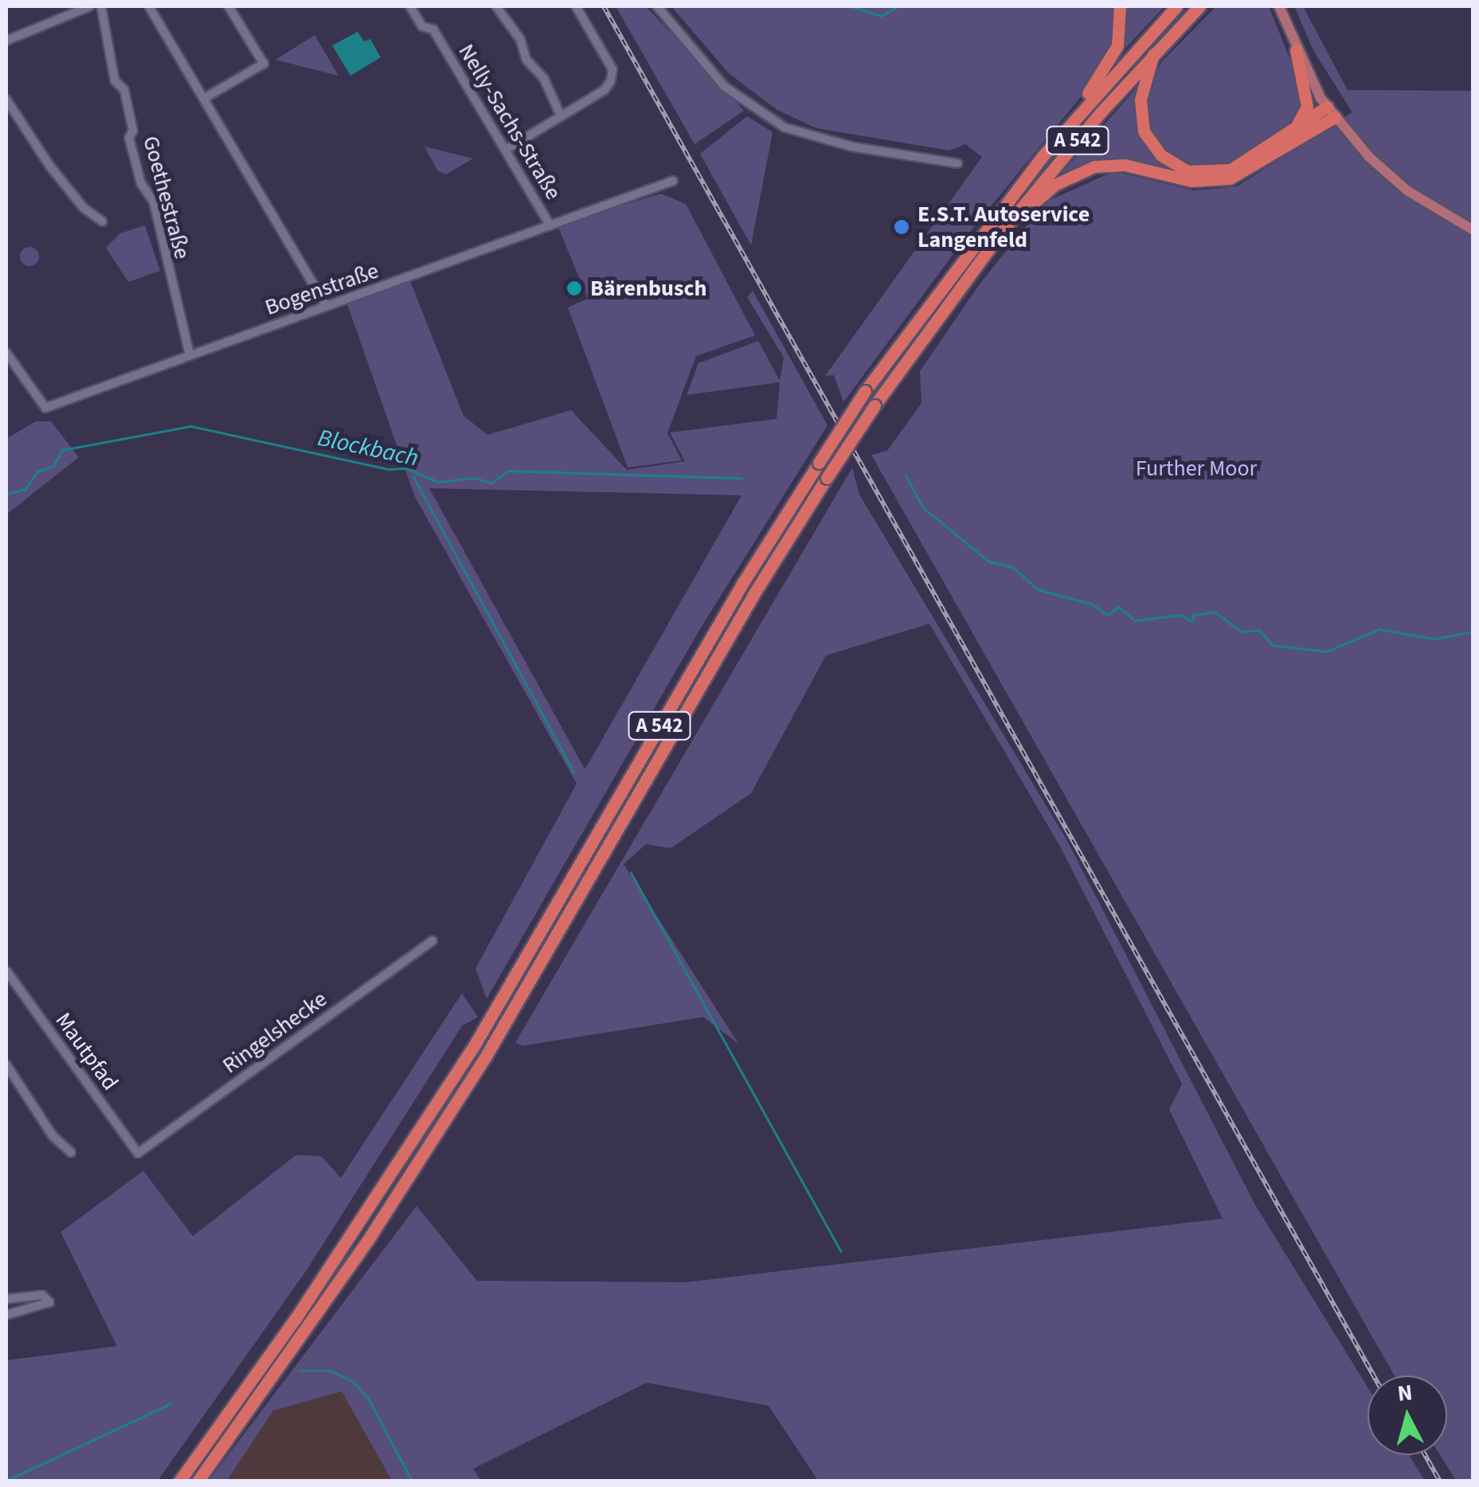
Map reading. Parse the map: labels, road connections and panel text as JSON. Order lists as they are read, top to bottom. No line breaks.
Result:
{"streets":{"highway":["A 542"],"street":["Nelly-Sachs-Straße","Goethestraße","Bogenstraße","Ringelshecke","Mautpfad"]},"crossings":[["Nelly-Sachs-Straße","Bogenstraße"],["Goethestraße","Bogenstraße"],["Ringelshecke","Mautpfad"]],"water":["Blockbach"],"parks":["Further Moor"],"places":["E.S.T. Autoservice Langenfeld","Bärenbusch"],"north":"top"}
